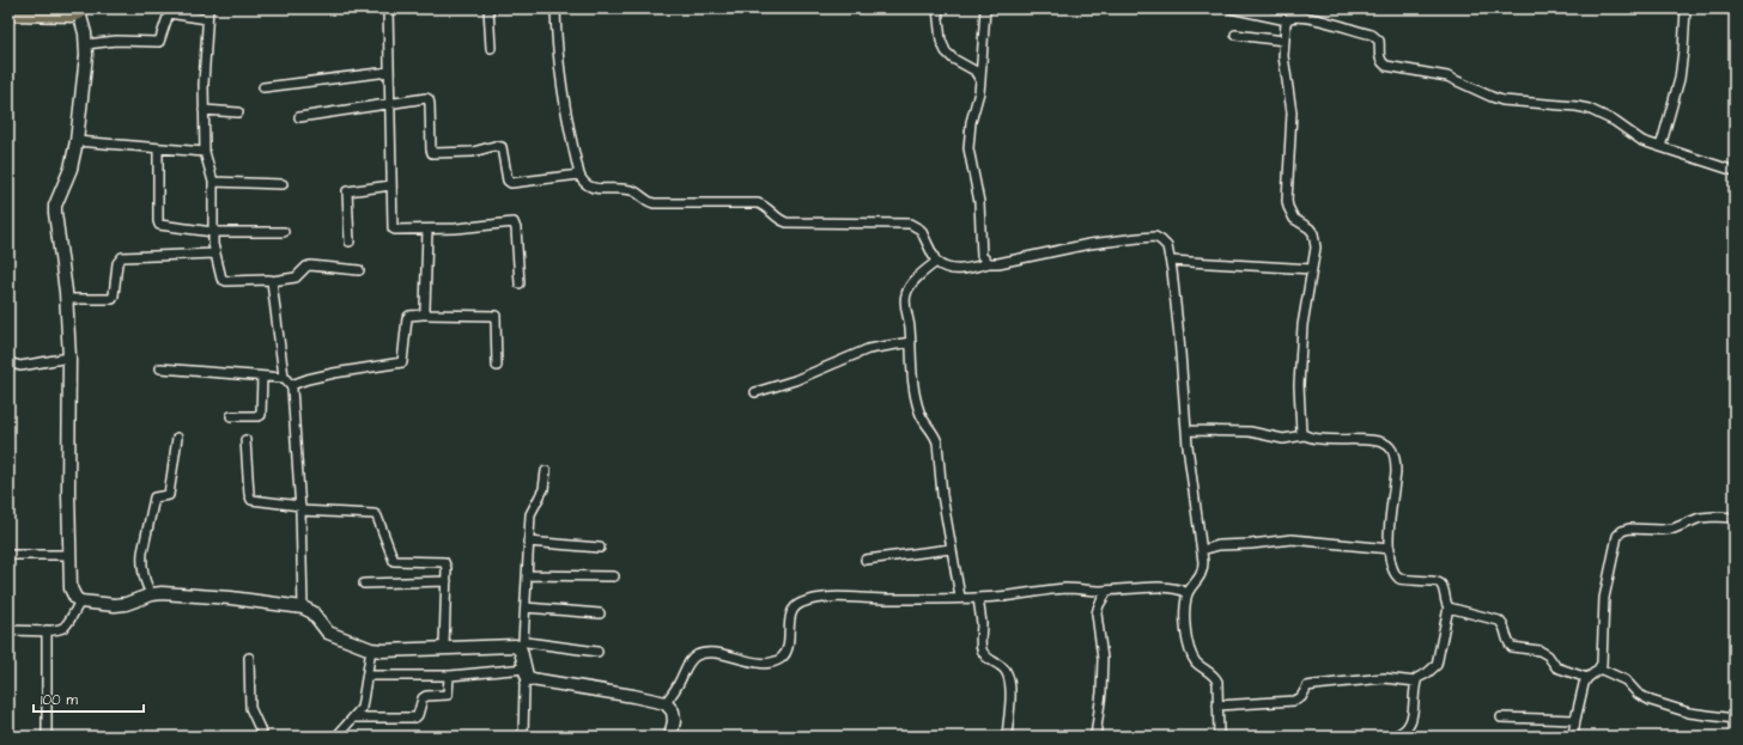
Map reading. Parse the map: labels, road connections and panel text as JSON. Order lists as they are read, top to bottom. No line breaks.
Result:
{"scale_bar":"100 m"}
